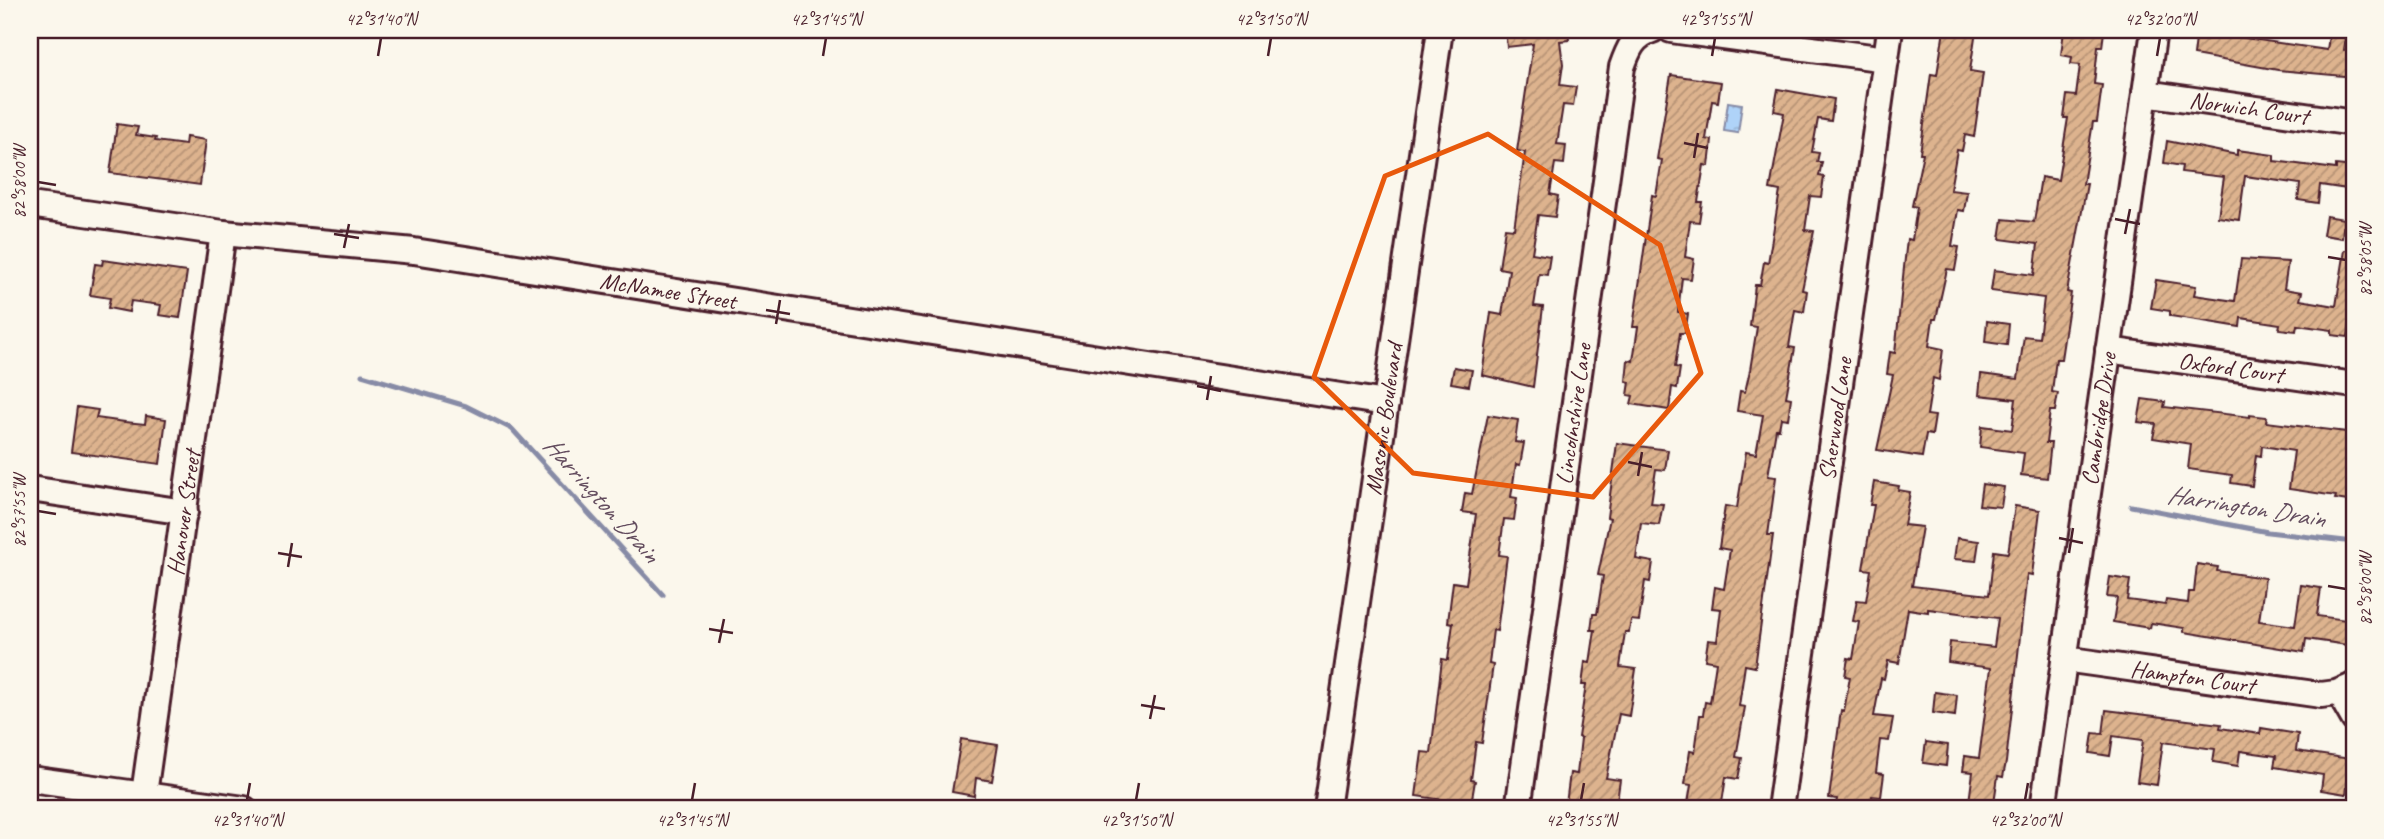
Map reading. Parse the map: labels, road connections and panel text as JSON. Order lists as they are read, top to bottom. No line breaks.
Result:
{"streets":{"street":["Norwich Court","McNamee Street","Oxford Court","Lincolnshire Lane","Sherwood Lane","Masonic Boulevard","Cambridge Drive","Hanover Street","Hampton Court"]},"crossings":[["Norwich Court","Cambridge Drive"],["McNamee Street","Masonic Boulevard"],["McNamee Street","Hanover Street"],["Oxford Court","Cambridge Drive"],["Cambridge Drive","Hampton Court"]],"water":["Harrington Drain"],"coordinates":["42°31'40\"N","42°31'45\"N","42°31'50\"N","42°31'55\"N","42°32'00\"N","82°58'00\"W","82°58'05\"W","82°57'55\"W"]}
